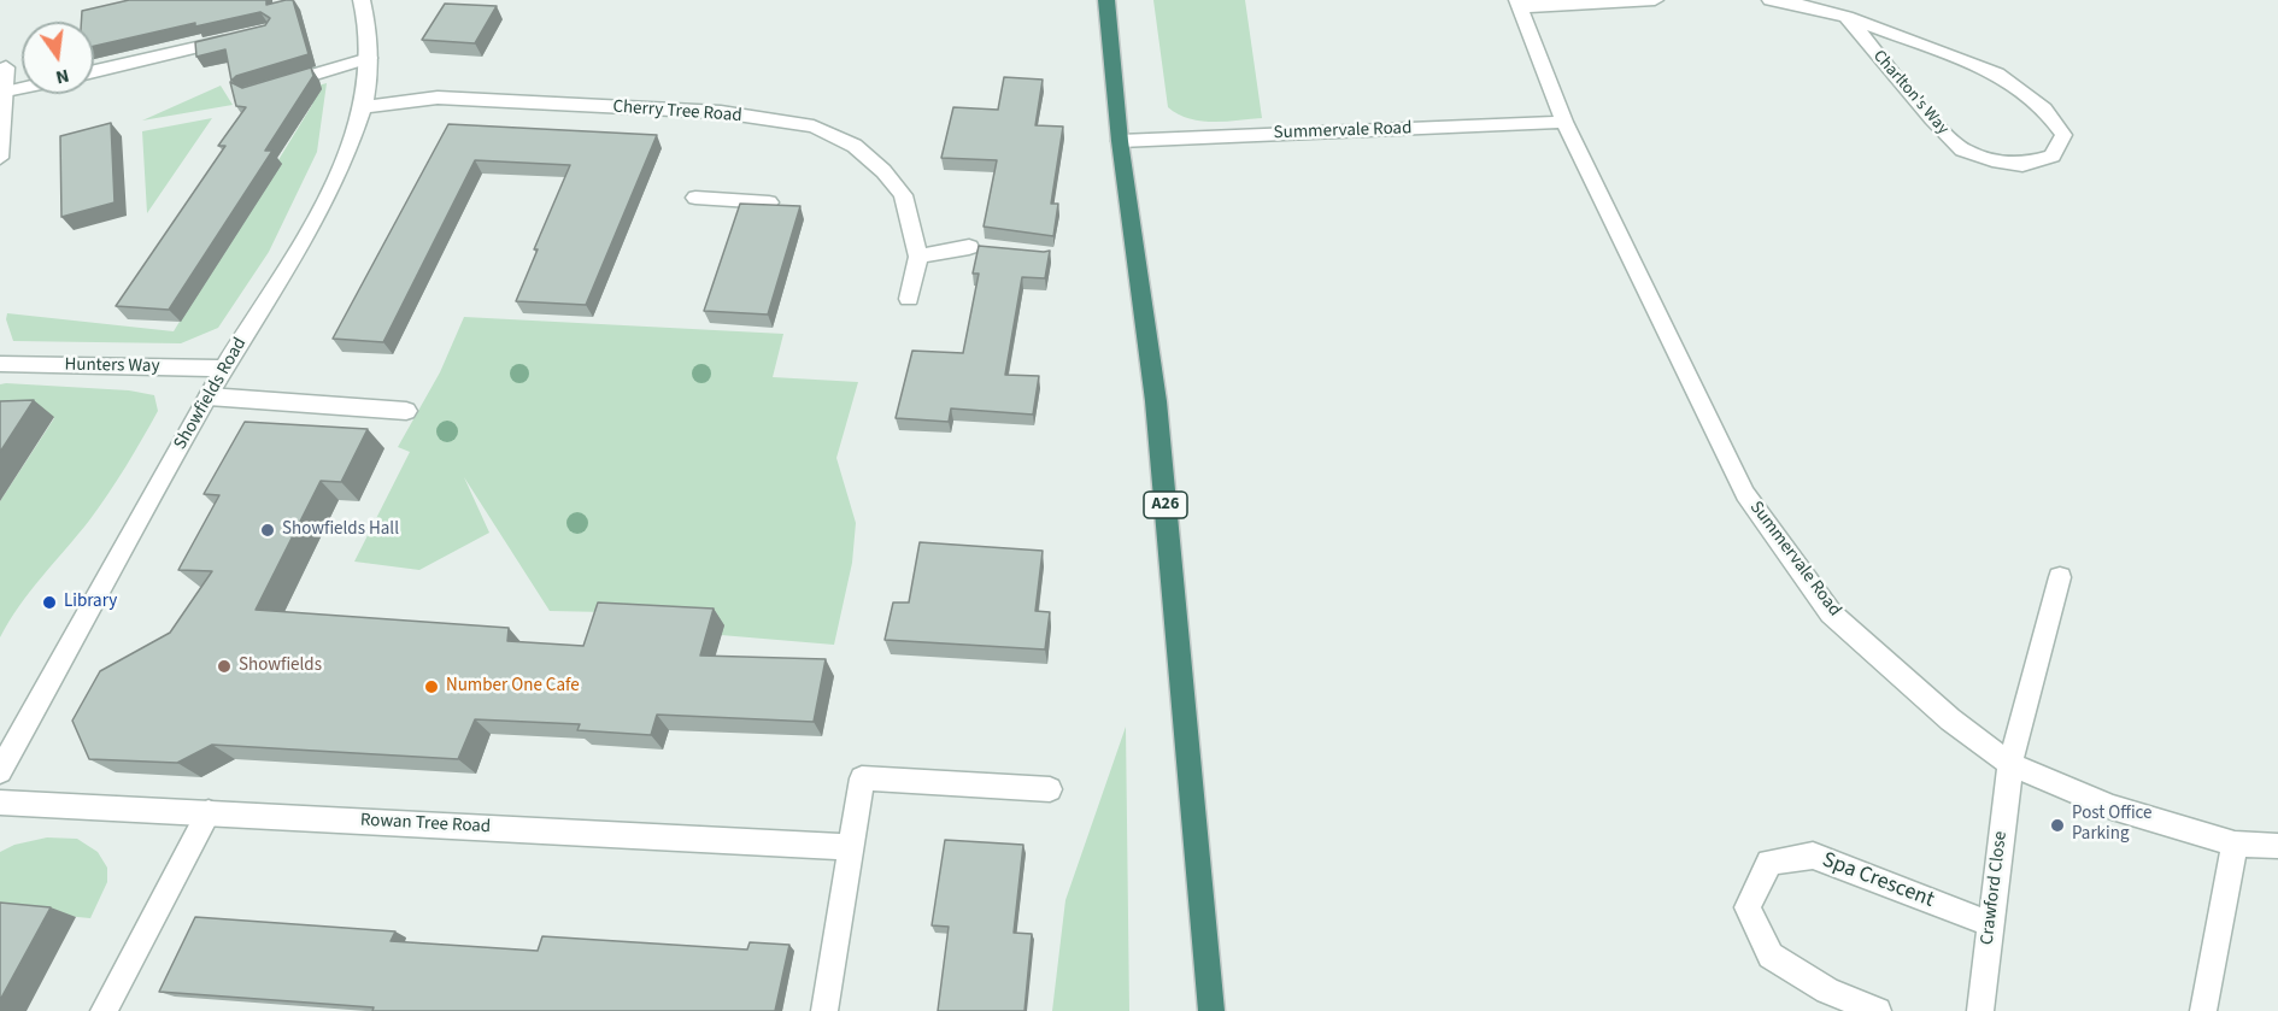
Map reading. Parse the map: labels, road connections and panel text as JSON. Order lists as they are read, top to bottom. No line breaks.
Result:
{"streets":{"highway":["A26"],"street":["Charlton's Way","Cherry Tree Road","Summervale Road","Hunters Way","Showfields Road","Rowan Tree Road","Spa Crescent","Crawford Close"]},"crossings":[["Cherry Tree Road","Showfields Road"],["Summervale Road","A26"],["Summervale Road","Crawford Close"],["Hunters Way","Showfields Road"],["Spa Crescent","Crawford Close"]],"places":["Showfields Hall","Library","Showfields","Number One Cafe","Post Office Parking"],"north":"bottom"}
